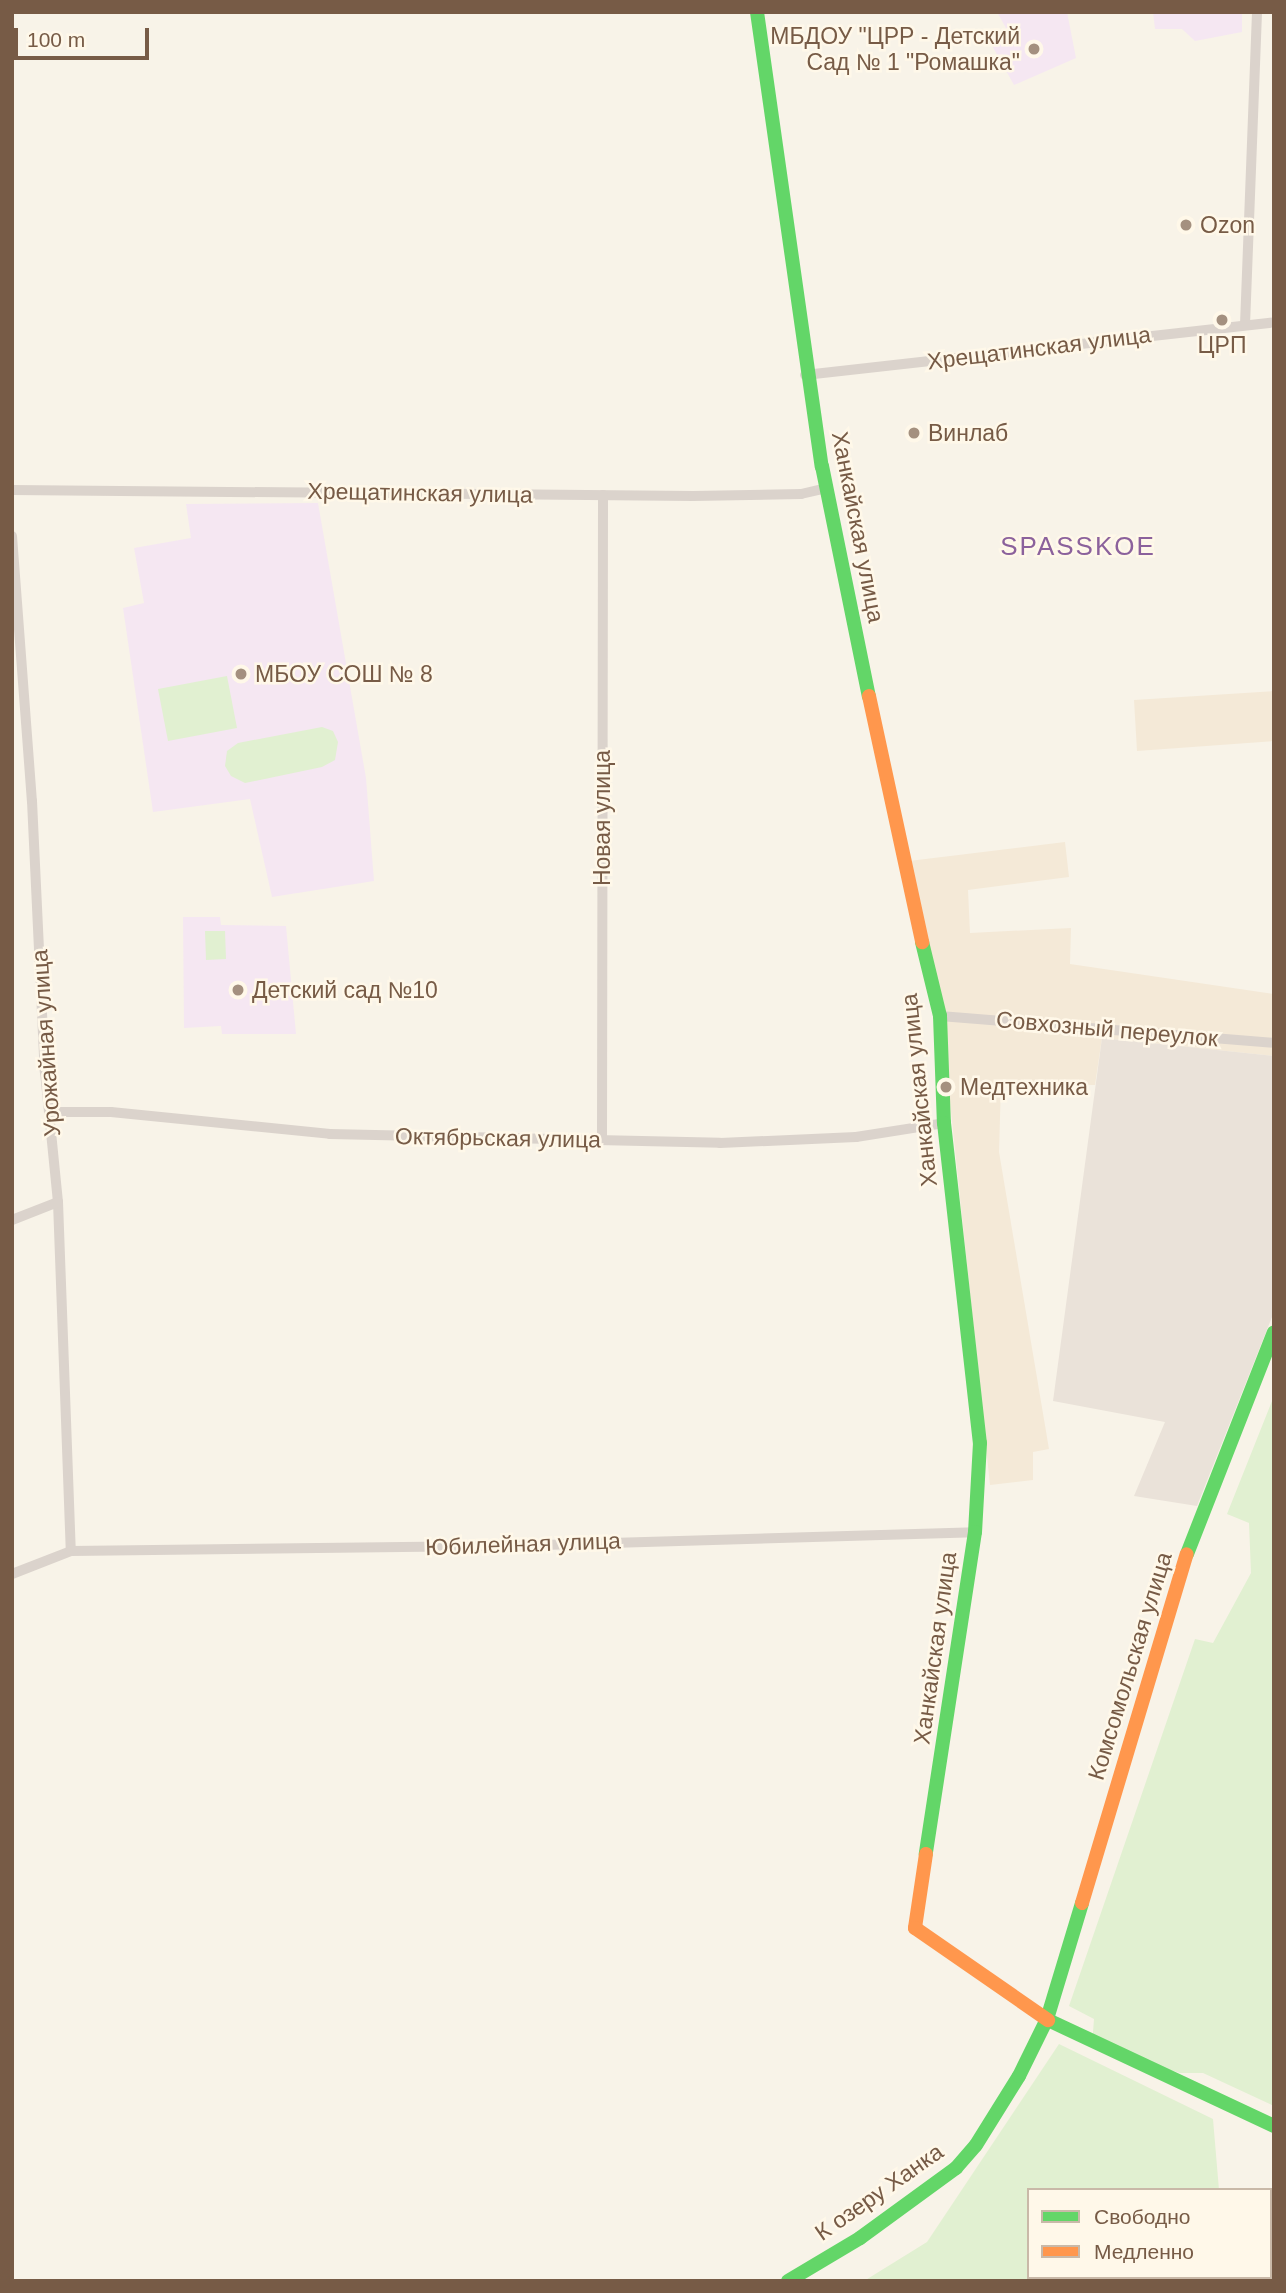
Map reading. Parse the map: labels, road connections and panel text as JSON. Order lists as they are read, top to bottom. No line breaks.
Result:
{"streets":{"street":["Хрещатинская улица","Ханкайская улица","Новая улица","Совхозный переулок","Урожайная улица","Октябрьская улица","Юбилейная улица","Комсомольская улица","К озеру Ханка"]},"crossings":[["Хрещатинская улица","Ханкайская улица"],["Хрещатинская улица","Новая улица"],["Ханкайская улица","Совхозный переулок"],["Ханкайская улица","Октябрьская улица"],["Ханкайская улица","Юбилейная улица"],["Ханкайская улица","Комсомольская улица"],["Ханкайская улица","К озеру Ханка"],["Новая улица","Октябрьская улица"],["Урожайная улица","Октябрьская улица"],["Урожайная улица","Юбилейная улица"],["Комсомольская улица","К озеру Ханка"]],"districts":["SPASSKOE"],"places":["МБДОУ \"ЦРР - Детский Сад № 1 \"Ромашка\"","Ozon","ЦРП","Винлаб","МБОУ СОШ № 8","Детский сад №10","Медтехника"],"legend":["Свободно","Медленно"],"scale_bar":"100 m"}
